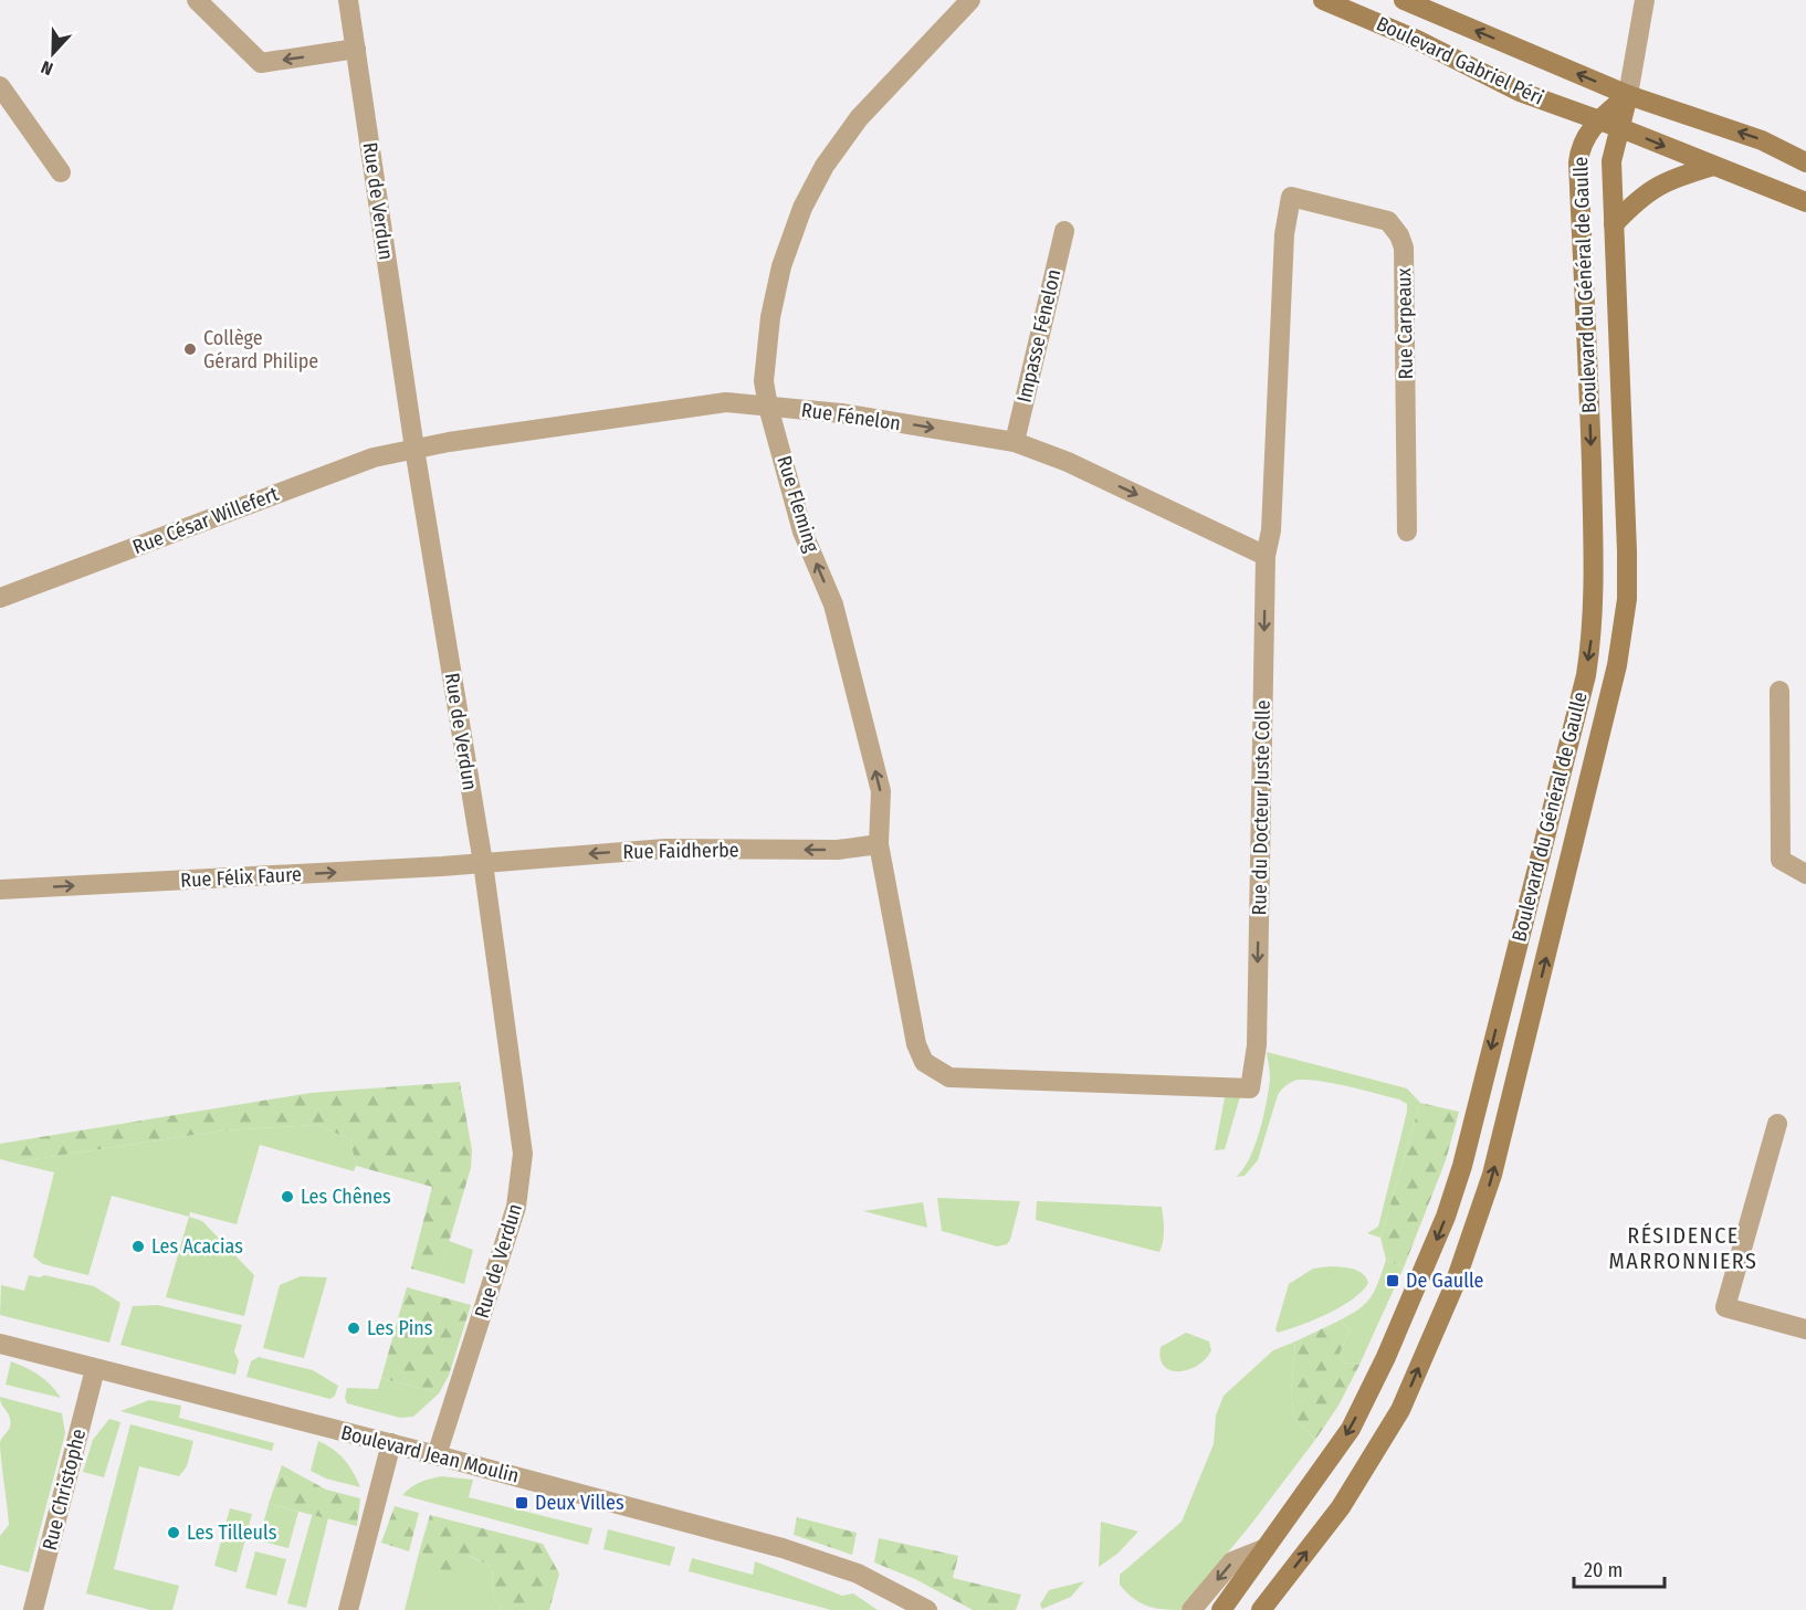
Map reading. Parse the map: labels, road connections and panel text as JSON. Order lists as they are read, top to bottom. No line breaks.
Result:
{"streets":{"main road":["Boulevard Gabriel Péri","Boulevard du Général de Gaulle"],"street":["Rue de Verdun","Rue Carpeaux","Impasse Fénelon","Rue Fénelon","Rue Fleming","Rue César Willefert","Rue du Docteur Juste Colle","Rue Faidherbe","Rue Félix Faure","Boulevard Jean Moulin","Rue Christophe"]},"crossings":[["Boulevard Gabriel Péri","Boulevard du Général de Gaulle"],["Rue de Verdun","Rue Fénelon"],["Rue de Verdun","Rue César Willefert"],["Rue de Verdun","Rue Faidherbe"],["Rue de Verdun","Rue Félix Faure"],["Rue de Verdun","Boulevard Jean Moulin"],["Rue Carpeaux","Rue du Docteur Juste Colle"],["Impasse Fénelon","Rue Fénelon"],["Rue Fénelon","Rue Fleming"],["Rue Fénelon","Rue César Willefert"],["Rue Fénelon","Rue du Docteur Juste Colle"],["Rue Fleming","Rue du Docteur Juste Colle"],["Rue Fleming","Rue Faidherbe"],["Rue Faidherbe","Rue Félix Faure"],["Boulevard Jean Moulin","Rue Christophe"]],"one_way":["Rue Fénelon","Rue Fleming","Rue Faidherbe","Rue Félix Faure"],"districts":["RÉSIDENCE MARRONNIERS"],"places":{"other":["Collège Gérard Philipe","Les Chênes","Les Acacias","Les Pins","Les Tilleuls"],"transit":["De Gaulle","Deux Villes"]},"scale_bar":"20 m","north":"bottom"}
